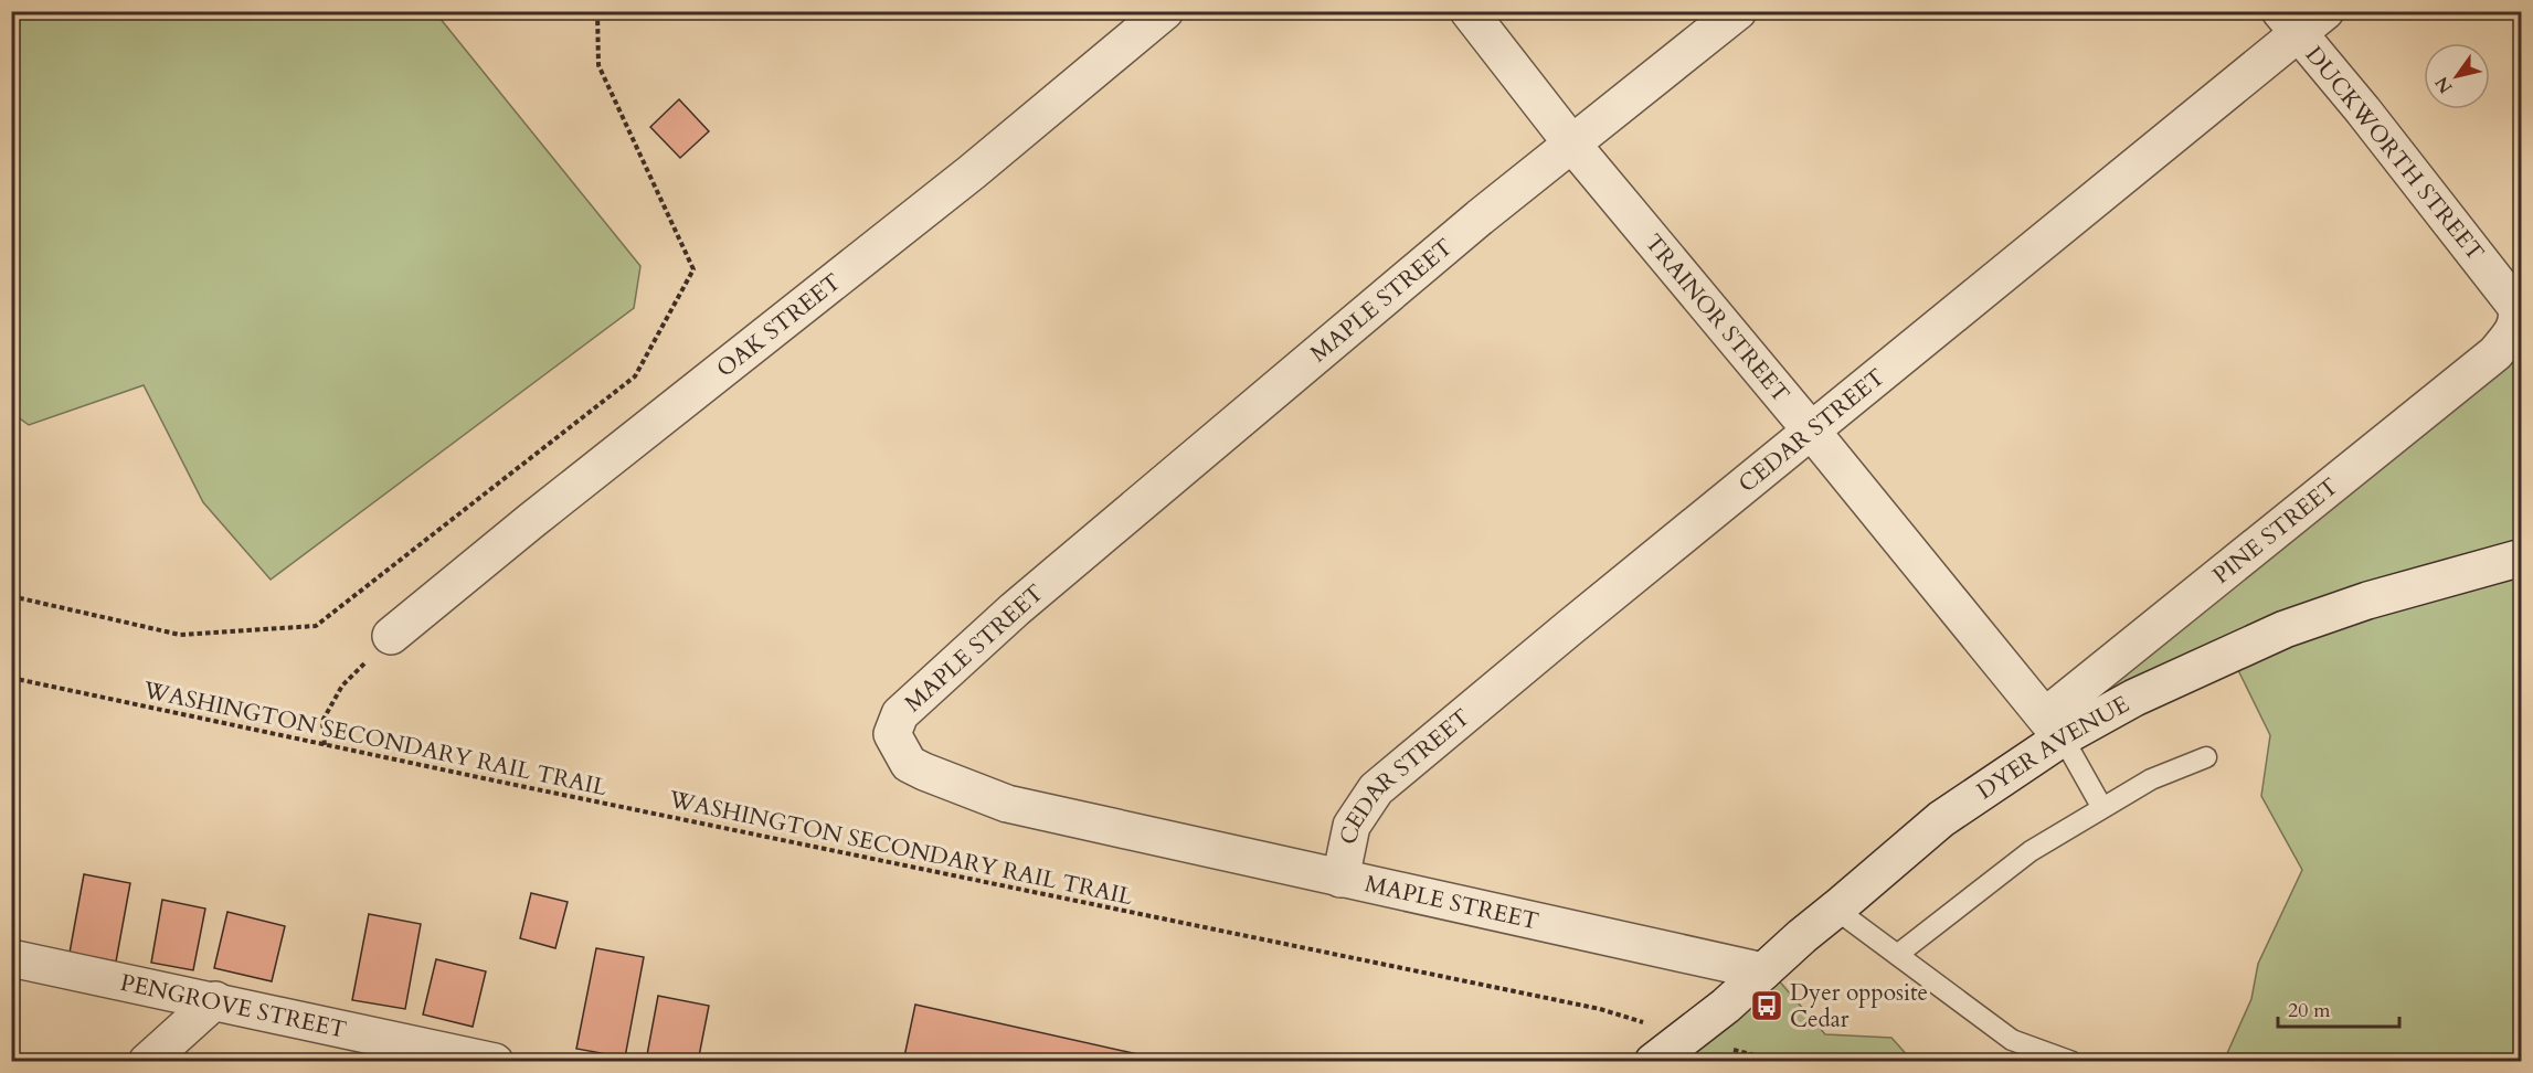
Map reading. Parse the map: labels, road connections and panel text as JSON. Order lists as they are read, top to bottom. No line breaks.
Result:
{"streets":{"street":["DUCKWORTH STREET","MAPLE STREET","TRAINOR STREET","OAK STREET","CEDAR STREET","PINE STREET","DYER AVENUE","PENGROVE STREET"],"path":["WASHINGTON SECONDARY RAIL TRAIL"]},"crossings":[["DUCKWORTH STREET","CEDAR STREET"],["DUCKWORTH STREET","PINE STREET"],["MAPLE STREET","TRAINOR STREET"],["MAPLE STREET","CEDAR STREET"],["MAPLE STREET","DYER AVENUE"],["TRAINOR STREET","CEDAR STREET"],["TRAINOR STREET","PINE STREET"],["TRAINOR STREET","DYER AVENUE"],["PINE STREET","DYER AVENUE"],["WASHINGTON SECONDARY RAIL TRAIL","DYER AVENUE"]],"places":{"bus stop":["Dyer opposite Cedar"]},"scale_bar":"20 m","north":"bottom left"}
